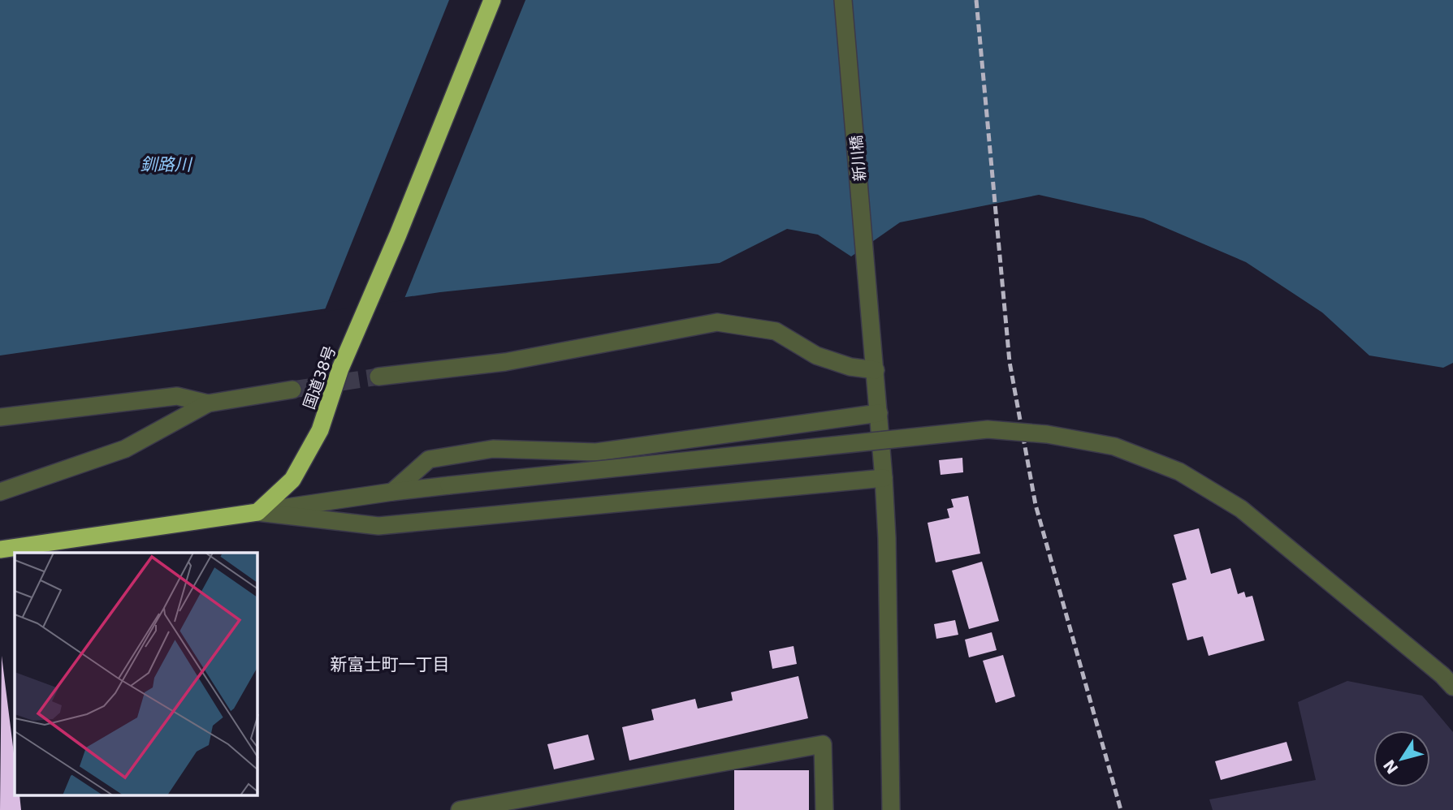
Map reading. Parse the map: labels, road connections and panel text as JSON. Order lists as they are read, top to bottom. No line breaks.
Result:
{"streets":{"highway":["国道38号"],"street":["新川橋"]},"districts":["新富士町一丁目"],"water":["釧路川"],"north":"bottom left"}
